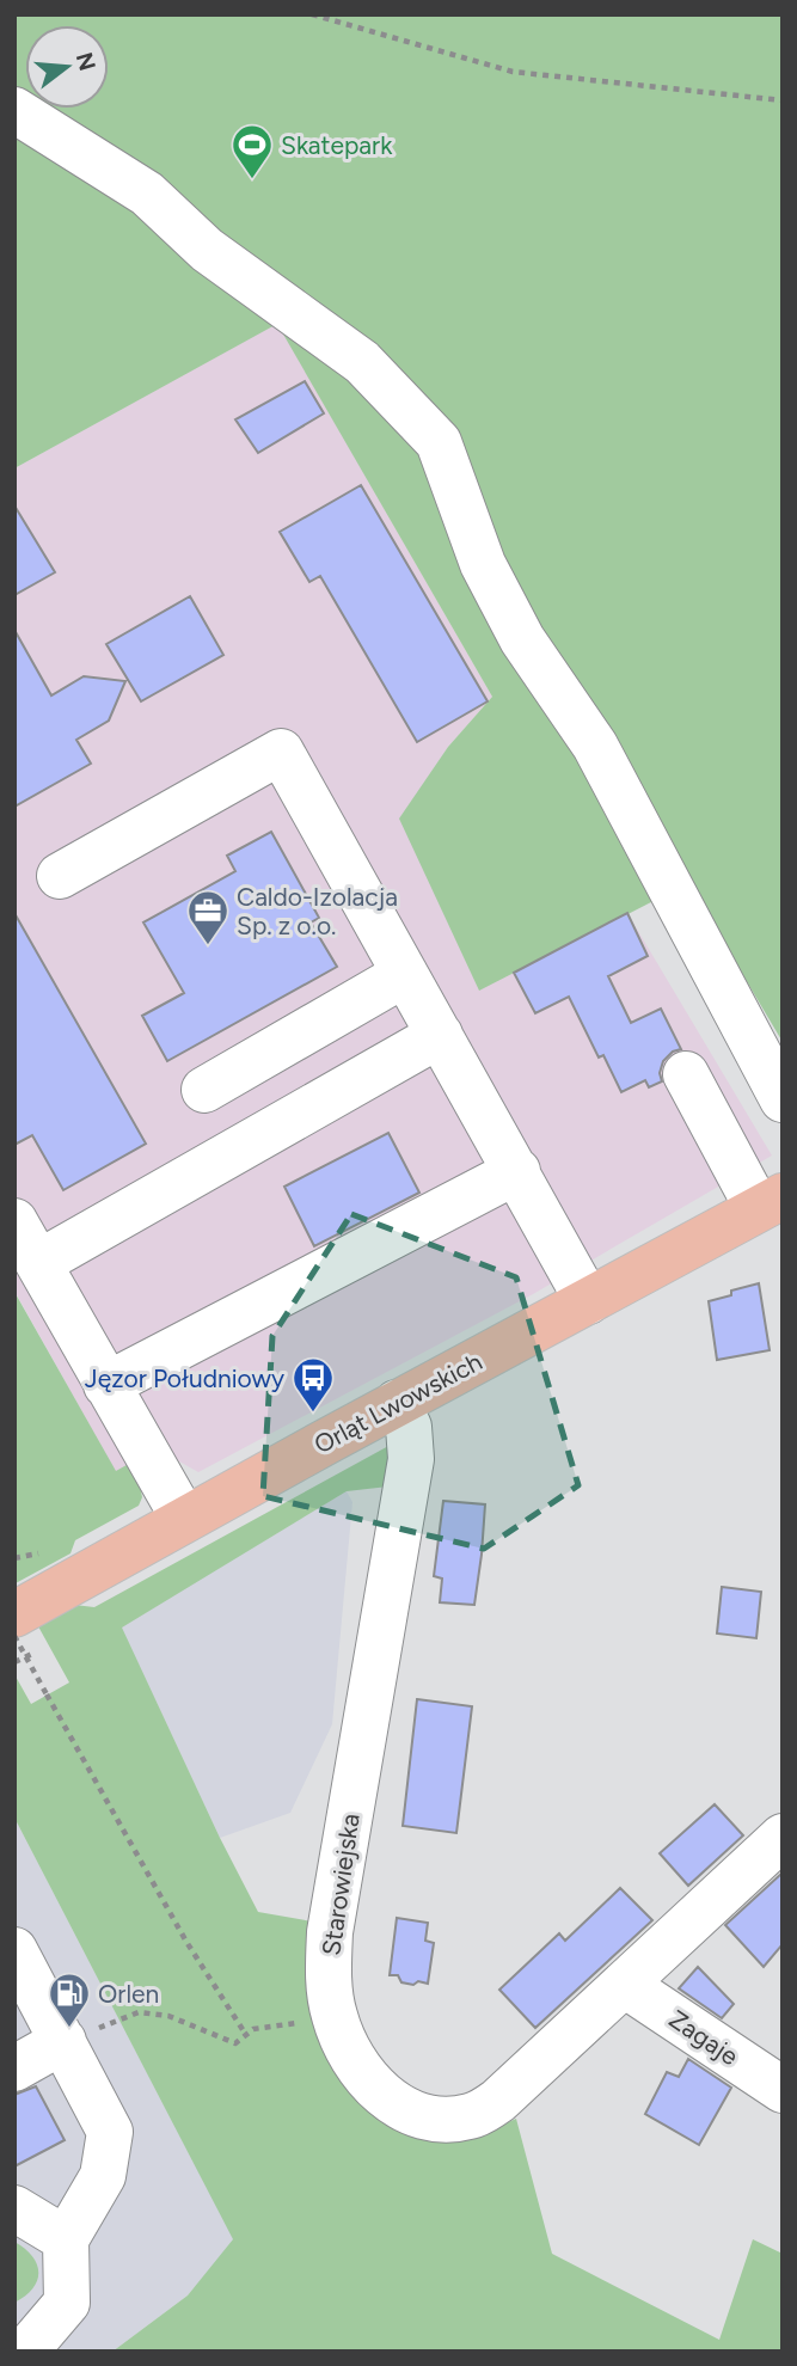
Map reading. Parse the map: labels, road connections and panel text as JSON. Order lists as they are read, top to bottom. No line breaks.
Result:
{"streets":{"main road":["Orląt Lwowskich"],"street":["Starowiejska","Zagaje"]},"crossings":[["Orląt Lwowskich","Starowiejska"],["Starowiejska","Zagaje"]],"places":{"sports":["Skatepark"],"office":["Caldo-Izolacja Sp. z o.o."],"bus stop":["Jęzor Południowy"],"fuel station":["Orlen"]},"north":"right"}
